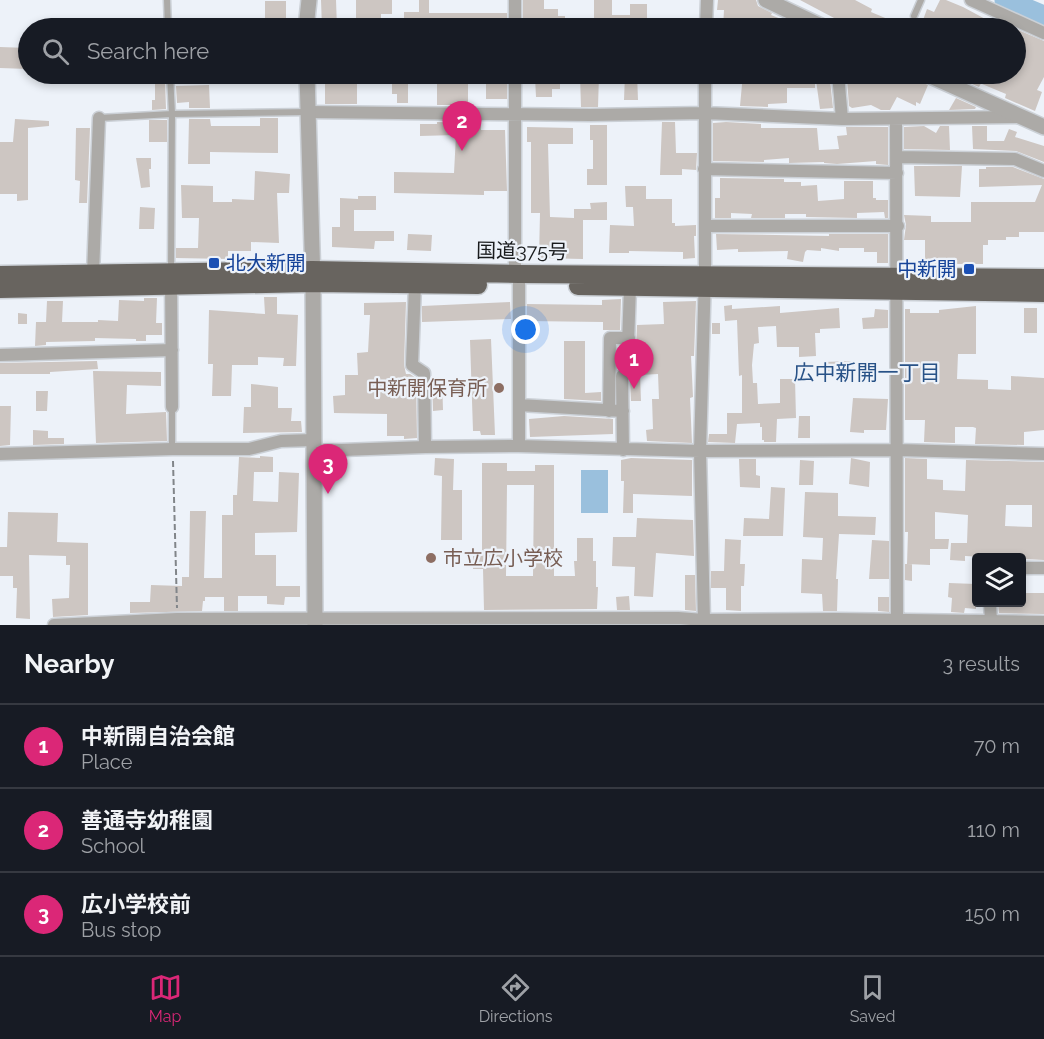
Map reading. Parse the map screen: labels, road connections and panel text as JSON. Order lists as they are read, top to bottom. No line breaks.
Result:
{"streets":{"highway":["国道375号"]},"districts":["広中新開一丁目"],"places":{"transit":["北大新開","中新開"],"other":["中新開保育所","市立広小学校"]},"page":{"search":"Search here","pins":["2","1","3"],"heading":["Nearby","3 results"],"list":[{"mark":"1","name":"中新開自治会館","note":"Place","value":"70 m"},{"mark":"2","name":"善通寺幼稚園","note":"School","value":"110 m"},{"mark":"3","name":"広小学校前","note":"Bus stop","value":"150 m"}],"nav":["Map","Directions","Saved"]}}
